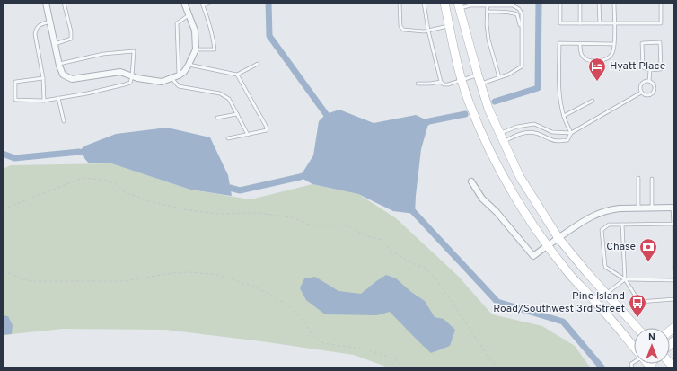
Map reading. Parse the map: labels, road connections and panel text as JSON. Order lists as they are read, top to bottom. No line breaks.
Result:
{"places":{"hotel":["Hyatt Place"],"bank":["Chase"],"bus stop":["Pine Island Road/Southwest 3rd Street"]},"north":"top"}
